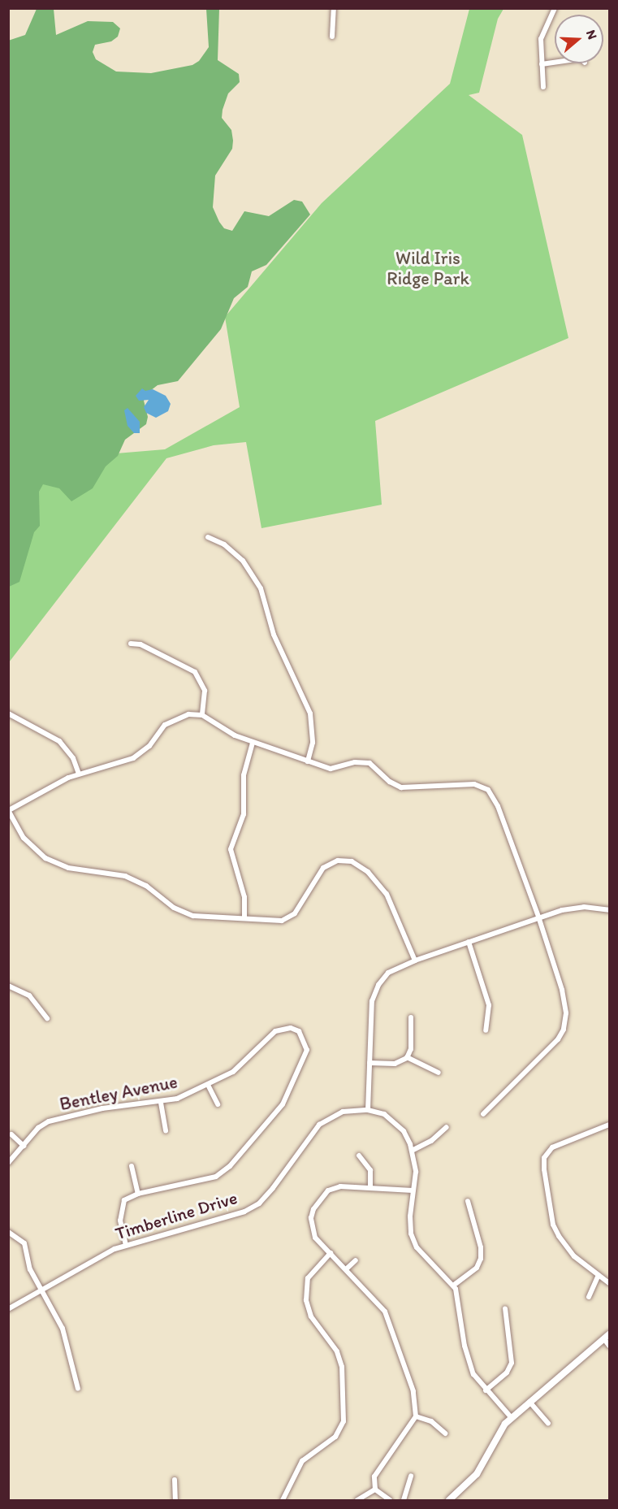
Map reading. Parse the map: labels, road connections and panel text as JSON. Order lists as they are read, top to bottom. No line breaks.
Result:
{"streets":{"street":["Bentley Avenue","Timberline Drive"]},"crossings":[["Bentley Avenue","Timberline Drive"]],"parks":["Wild Iris Ridge Park"],"north":"right"}
